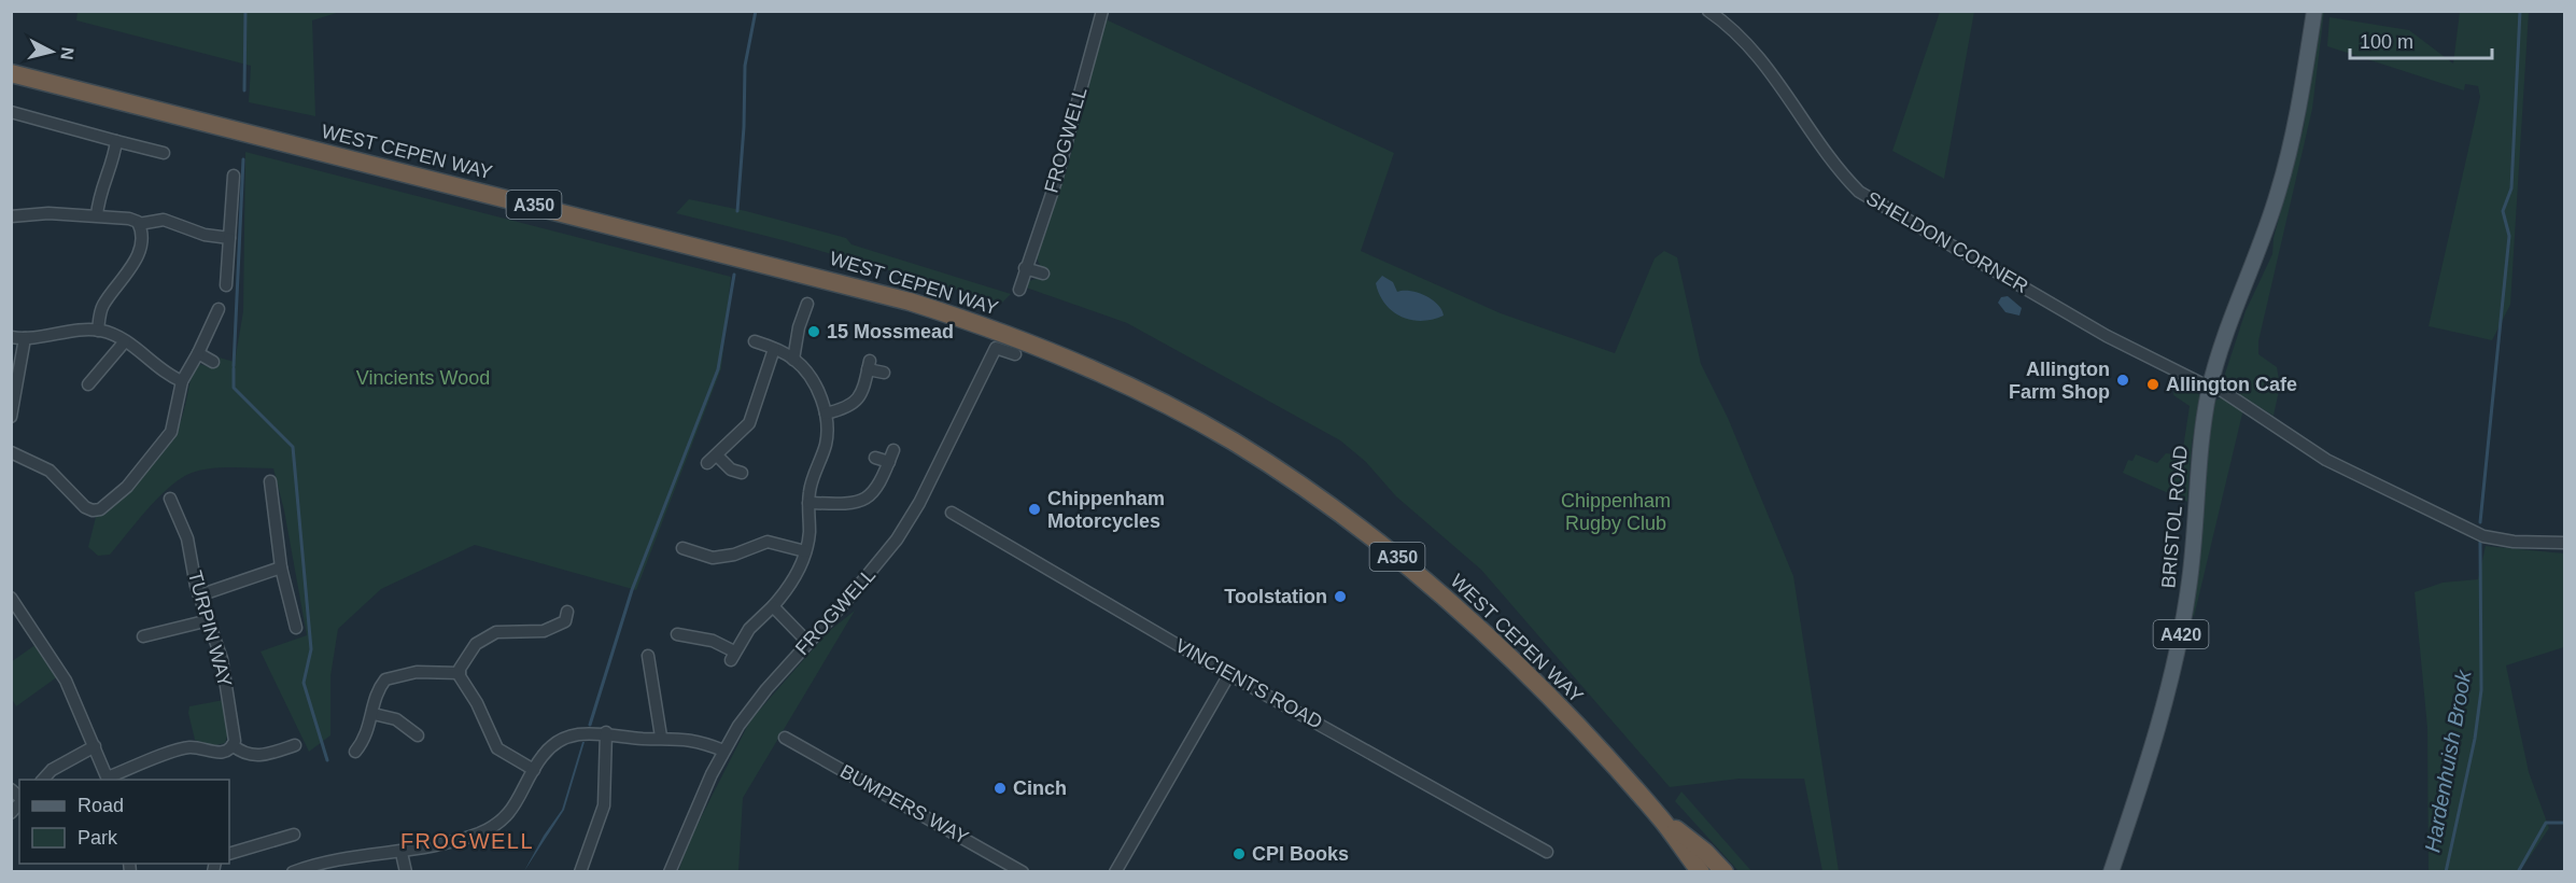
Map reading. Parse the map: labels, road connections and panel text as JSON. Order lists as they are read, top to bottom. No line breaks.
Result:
{"streets":{"highway":["WEST CEPEN WAY","A350"],"main road":["BRISTOL ROAD","A420"],"street":["FROGWELL","SHELDON CORNER","TURPIN WAY","VINCIENTS ROAD","BUMPERS WAY"]},"crossings":[["SHELDON CORNER","BRISTOL ROAD"],["SHELDON CORNER","A420"],["BRISTOL ROAD","A420"]],"districts":["FROGWELL"],"water":["Hardenhuish Brook"],"parks":["Vincients Wood","Chippenham Rugby Club"],"places":["15 Mossmead","Allington Farm Shop","Allington Cafe","Chippenham Motorcycles","Toolstation","Cinch","CPI Books"],"legend":["Road","Park"],"scale_bar":"100 m","north":"right"}
